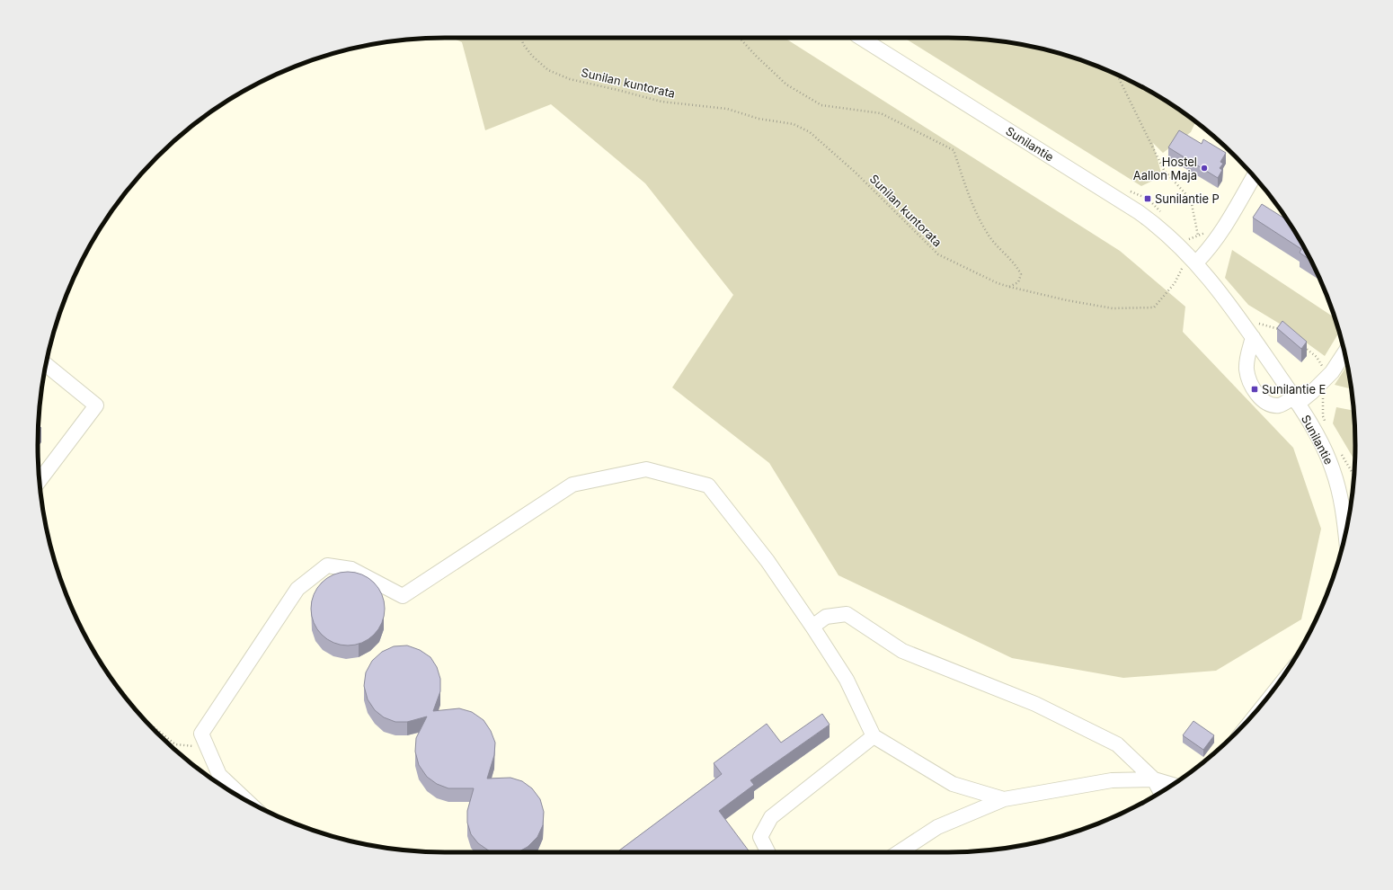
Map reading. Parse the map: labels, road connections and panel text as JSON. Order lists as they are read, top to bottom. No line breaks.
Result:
{"streets":{"street":["Sunilantie"],"path":["Sunilan kuntorata"]},"crossings":[["Sunilan kuntorata","Sunilantie"]],"places":{"other":["Hostel Aallon Maja"],"transit":["Sunilantie P","Sunilantie E"]}}
